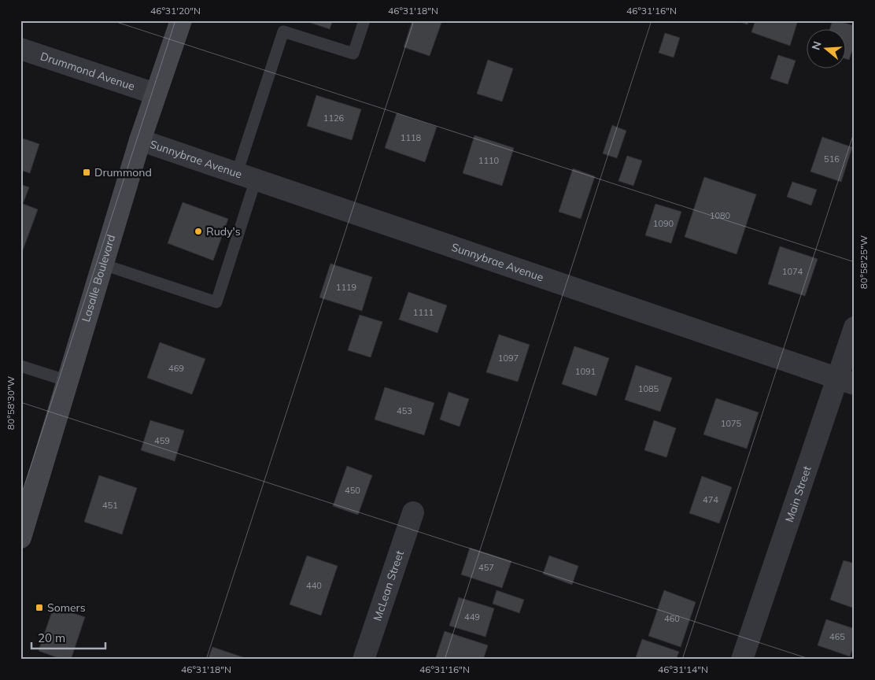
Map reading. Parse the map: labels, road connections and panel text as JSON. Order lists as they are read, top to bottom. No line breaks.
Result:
{"streets":{"main road":["Lasalle Boulevard"],"street":["Drummond Avenue","Sunnybrae Avenue","Main Street","McLean Street"]},"crossings":[["Drummond Avenue","Lasalle Boulevard"],["Sunnybrae Avenue","Lasalle Boulevard"],["Sunnybrae Avenue","Main Street"]],"places":{"transit":["Drummond","Somers"],"other":["Rudy's"]},"house_numbers":["1126","1118","516","1110","1080","1090","1074","1119","1111","1097","469","1091","1085","453","1075","459","450","474","451","457","440","449","460","465"],"scale_bar":"20 m","north":"left","coordinates":["46°31'20\"N","46°31'18\"N","46°31'16\"N","80°58'25\"W","80°58'30\"W","46°31'14\"N"]}
